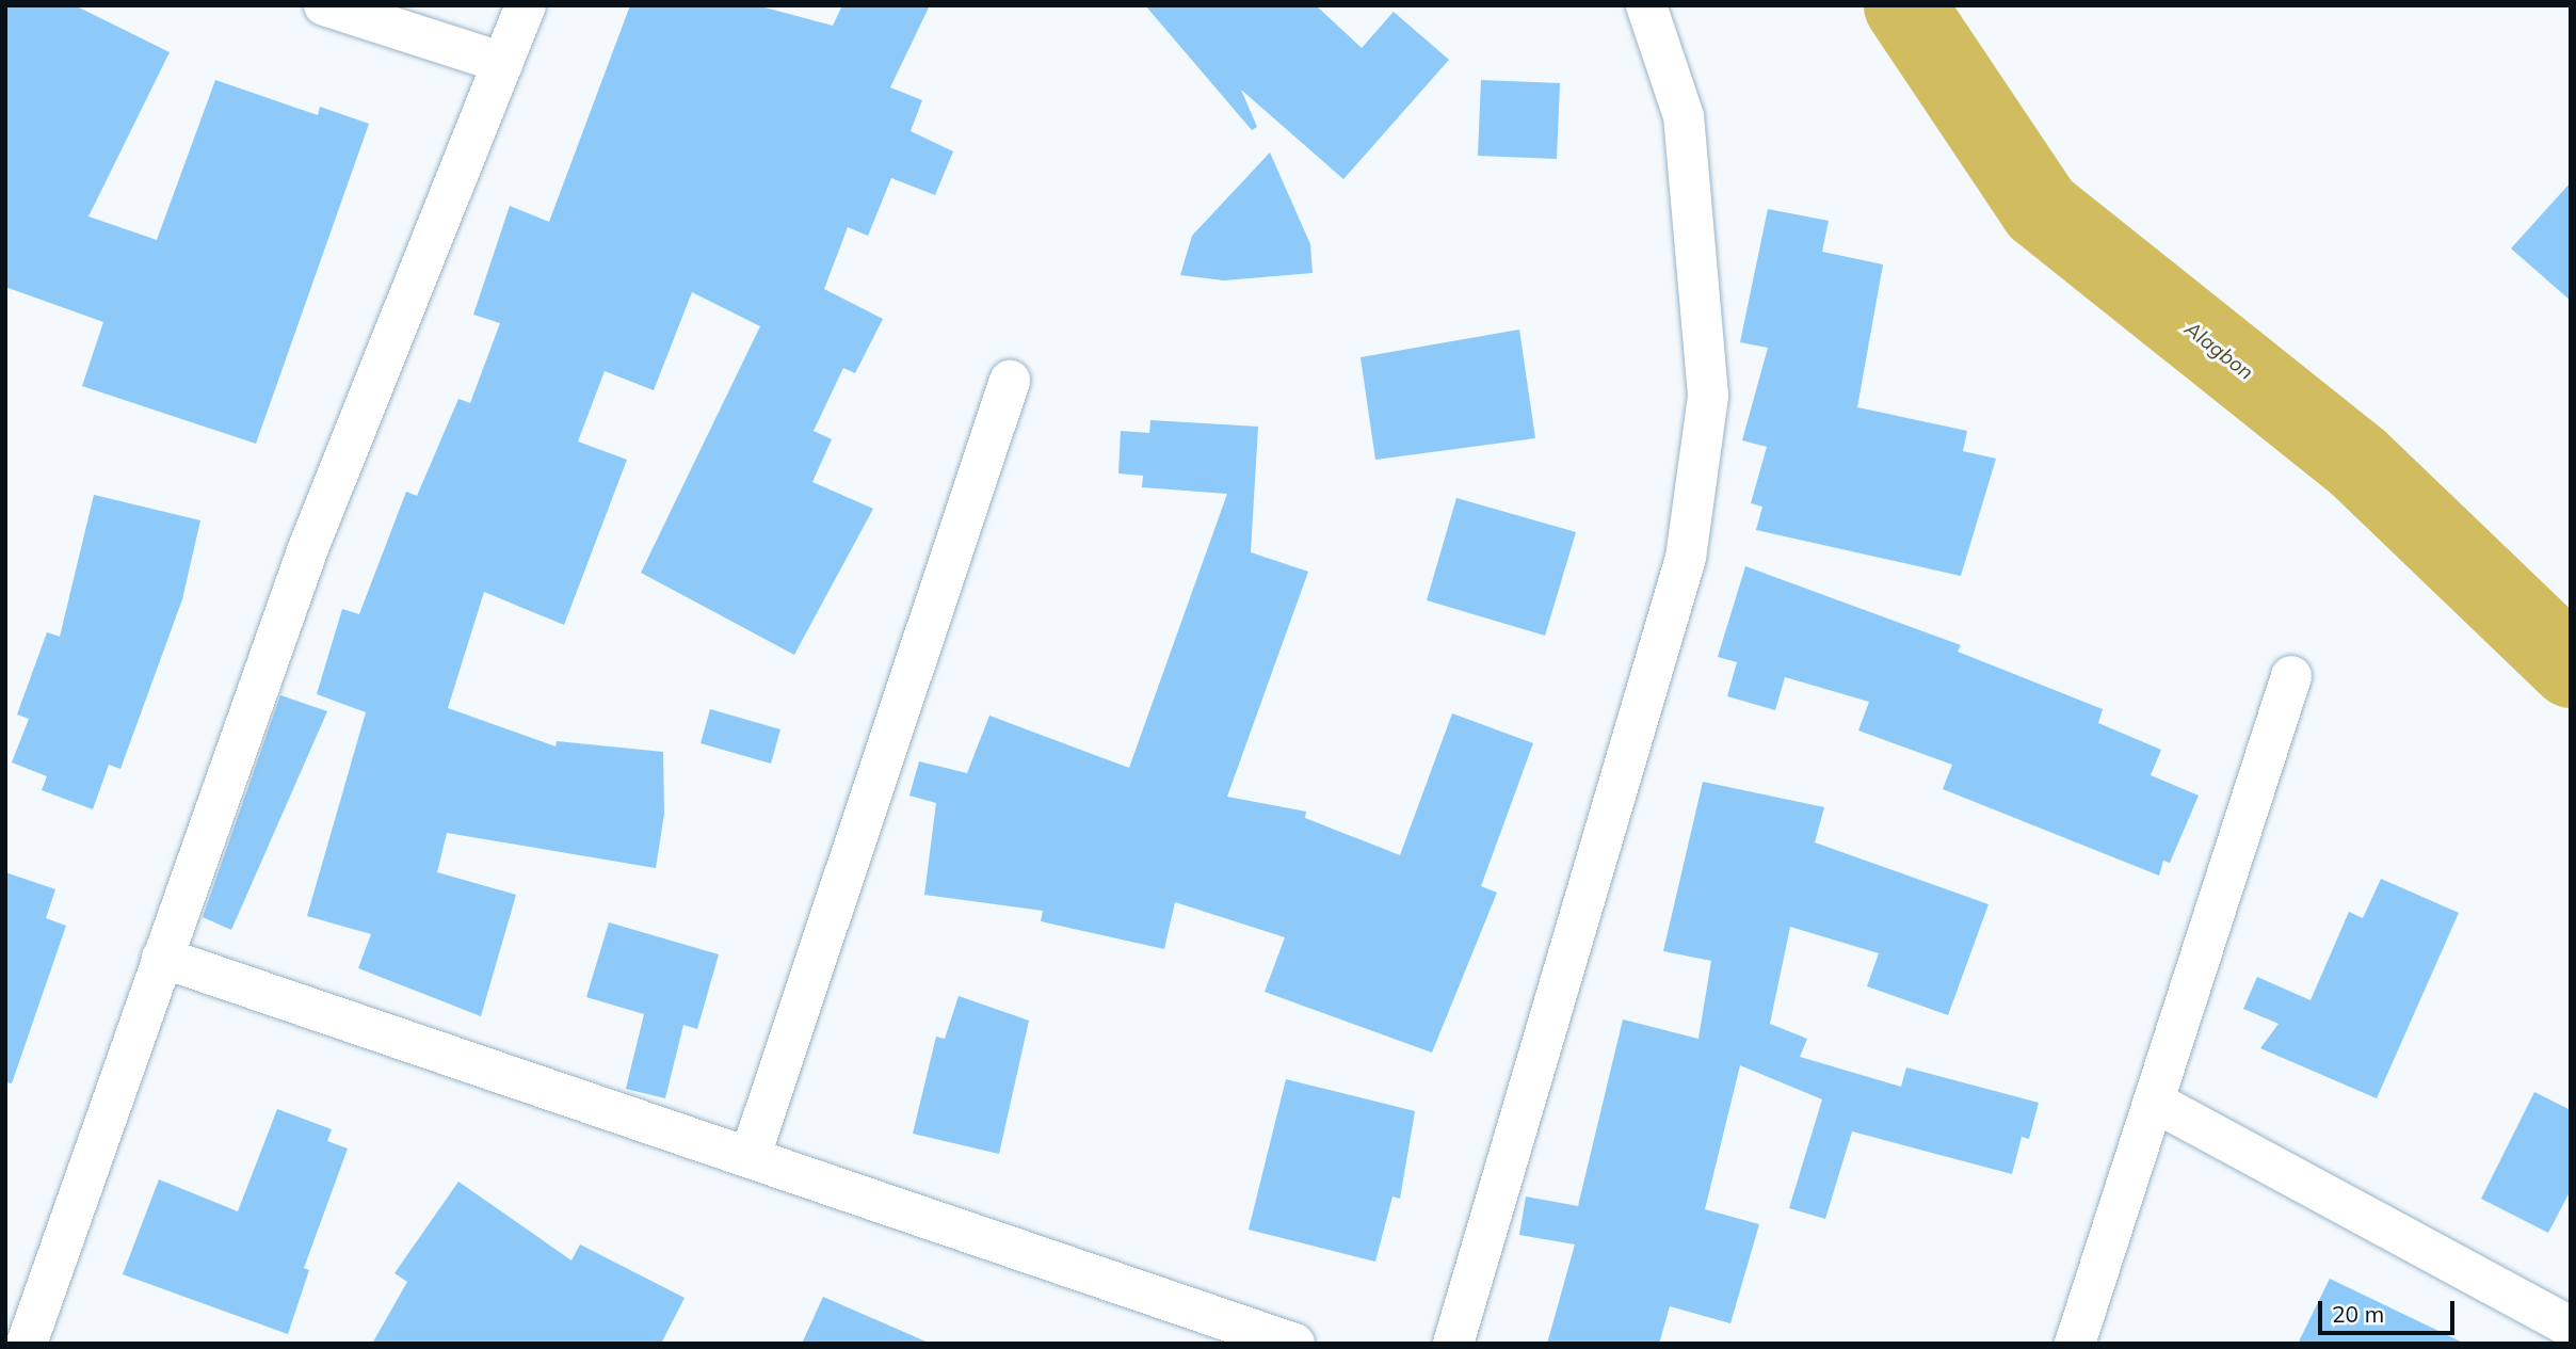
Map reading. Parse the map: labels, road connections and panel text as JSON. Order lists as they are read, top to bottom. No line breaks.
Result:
{"water":["Alagbon"],"scale_bar":"20 m"}
